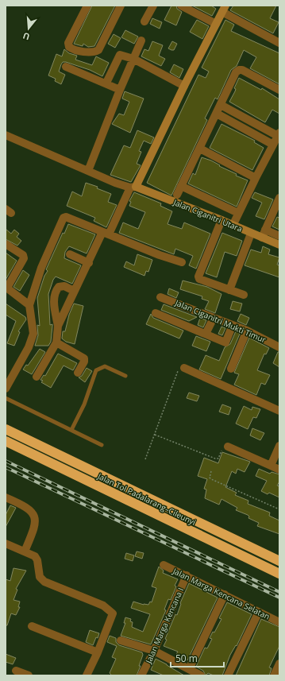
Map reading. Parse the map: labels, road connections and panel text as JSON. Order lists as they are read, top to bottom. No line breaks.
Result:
{"streets":{"highway":["Jalan Tol Padalarang–Cileunyi"],"street":["Jalan Ciganitri Utara","Jalan Ciganitri Mukti Timur","Jalan Marga Kencana Selatan","Jalan Marga Kencana I"]},"crossings":[["Jalan Marga Kencana Selatan","Jalan Marga Kencana I"]],"scale_bar":"50 m","north":"bottom"}
